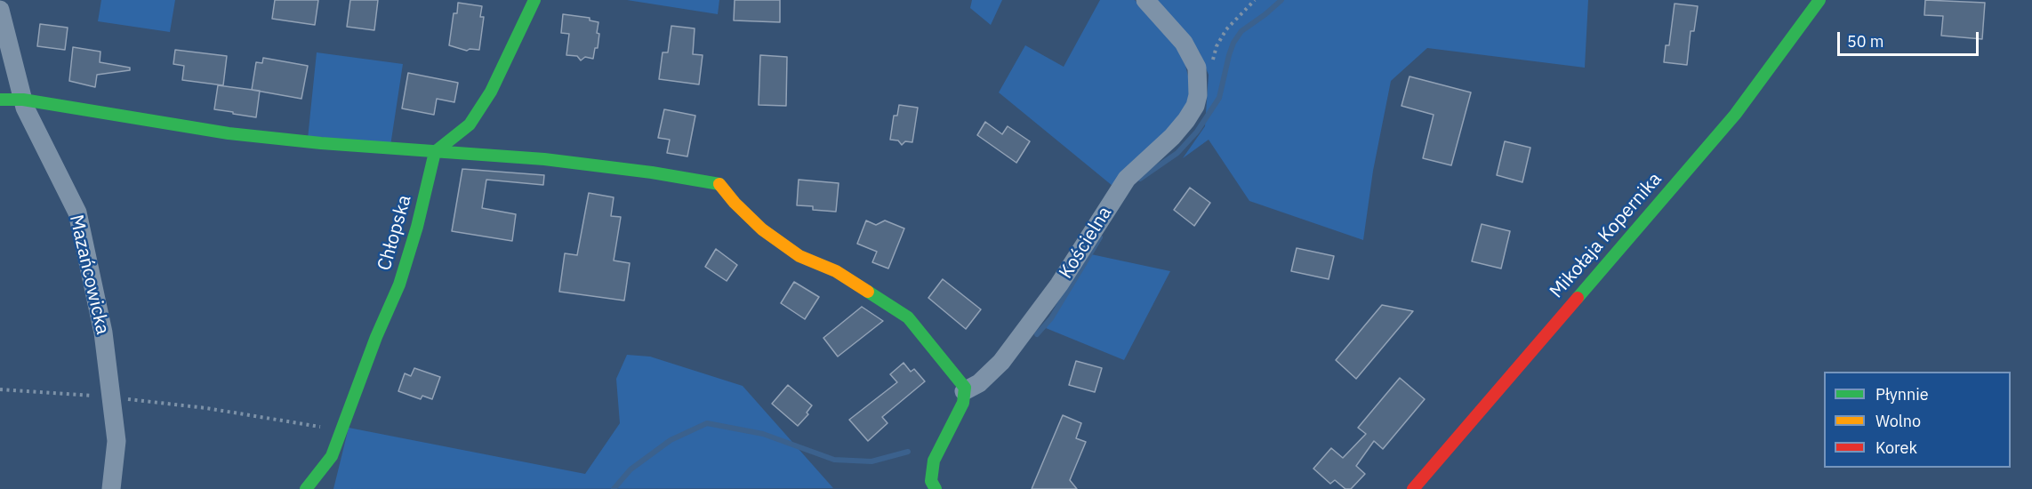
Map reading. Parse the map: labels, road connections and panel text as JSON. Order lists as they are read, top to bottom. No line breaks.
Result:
{"streets":{"street":["Chłopska","Mikołaja Kopernika","Kościelna","Mazańcowicka"]},"legend":["Płynnie","Wolno","Korek"],"scale_bar":"50 m"}
